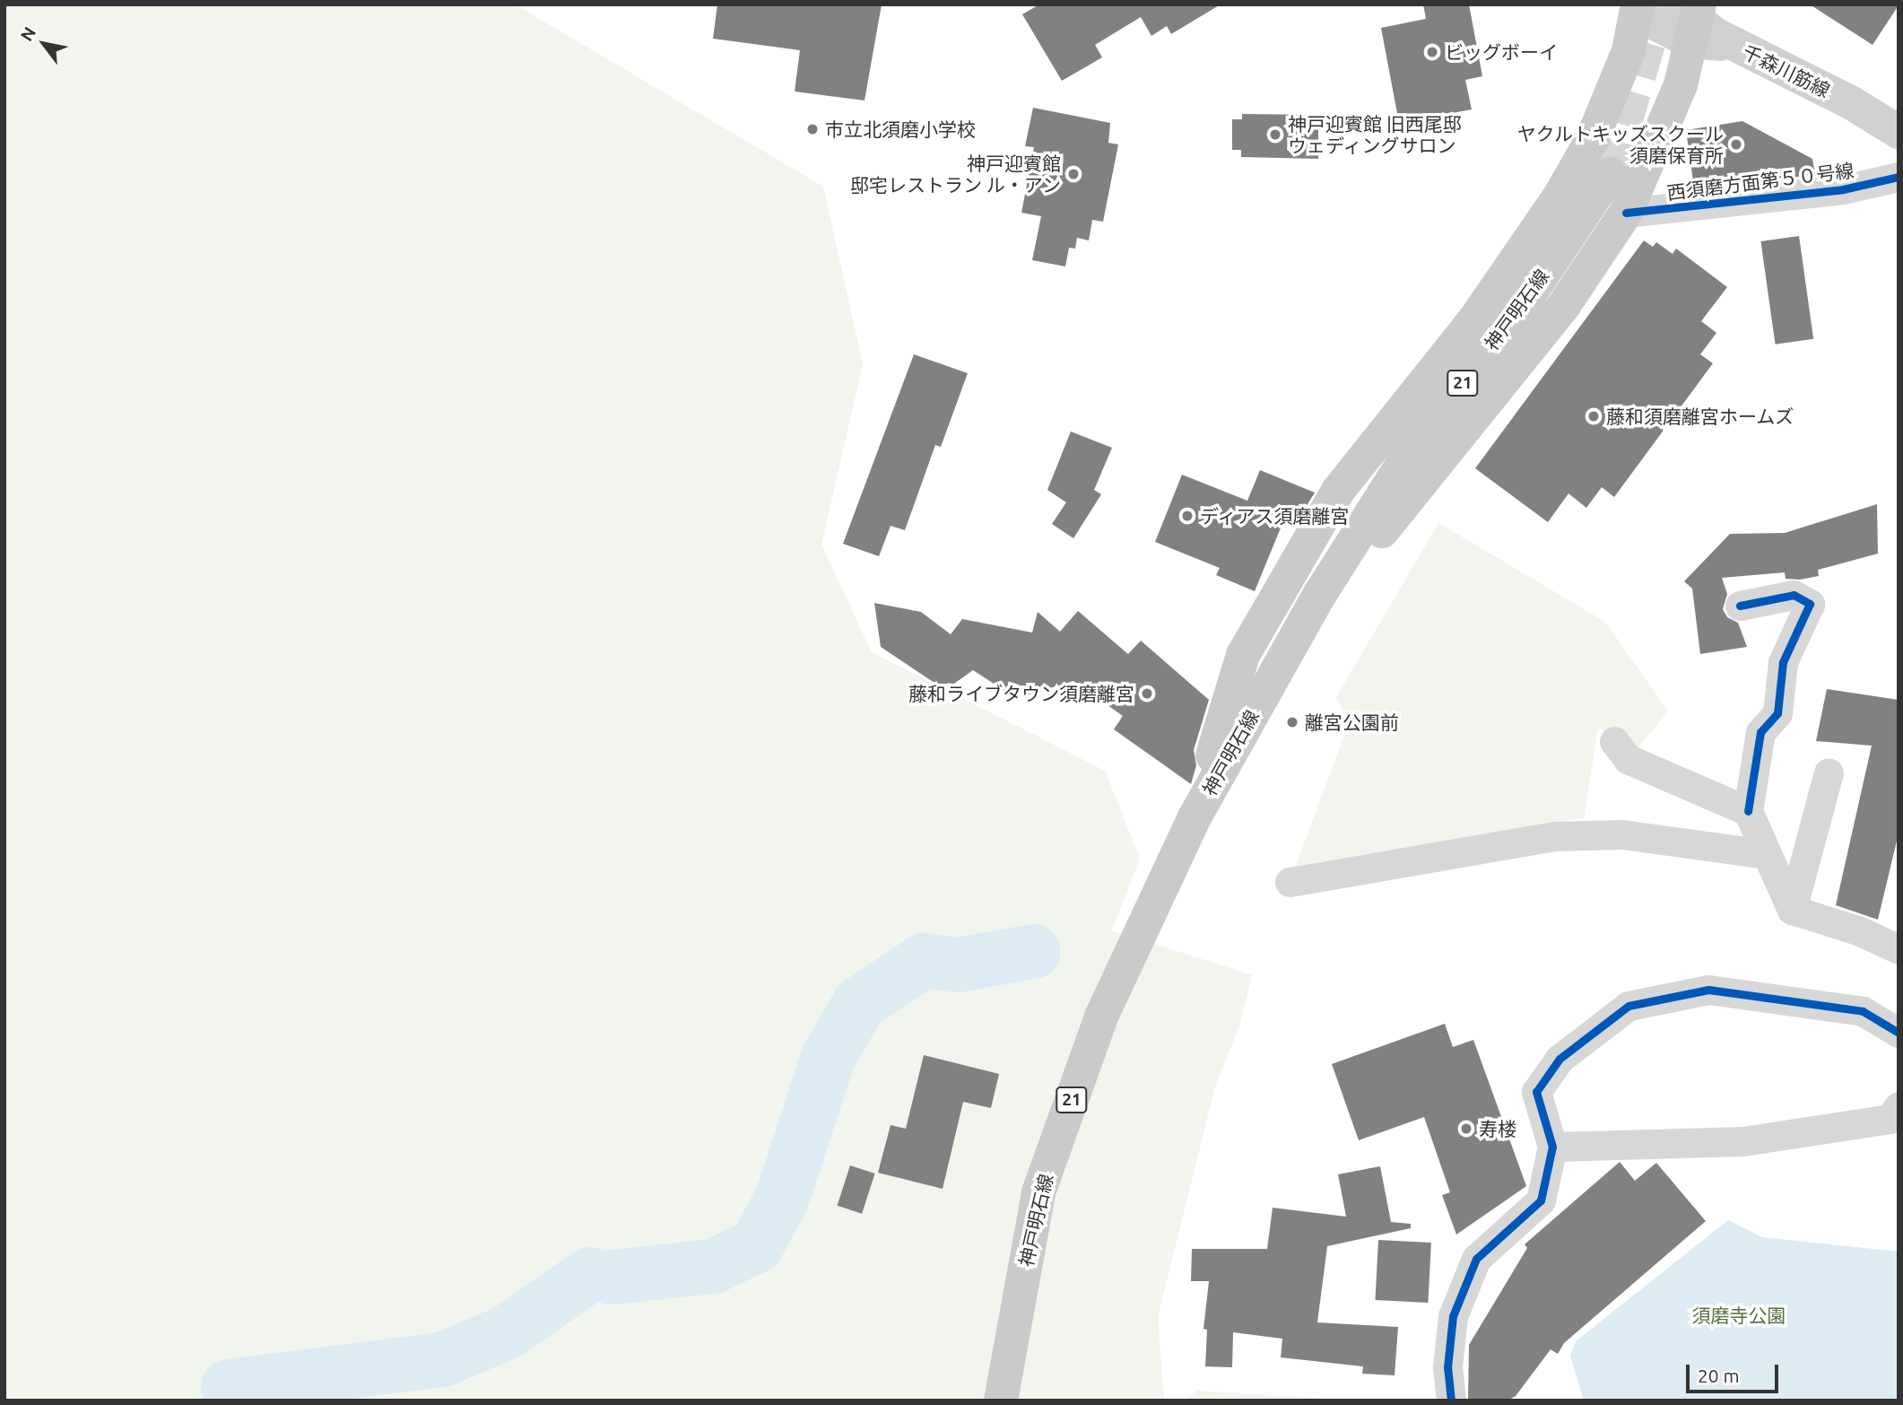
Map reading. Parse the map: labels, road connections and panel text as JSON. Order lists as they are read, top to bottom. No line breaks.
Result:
{"streets":{"main road":["神戸明石線","21"],"street":["千森川筋線","西須磨方面第５０号線"]},"parks":["須磨寺公園"],"places":["ビッグボーイ","市立北須磨小学校","神戸迎賓館 旧西尾邸 ウェディングサロン","ヤクルトキッズスクール 須磨保育所","神戸迎賓館 邸宅レストラン ル・アン","藤和須磨離宮ホームズ","ディアス須磨離宮","藤和ライブタウン須磨離宮","離宮公園前","寿楼"],"scale_bar":"20 m","north":"top left"}
